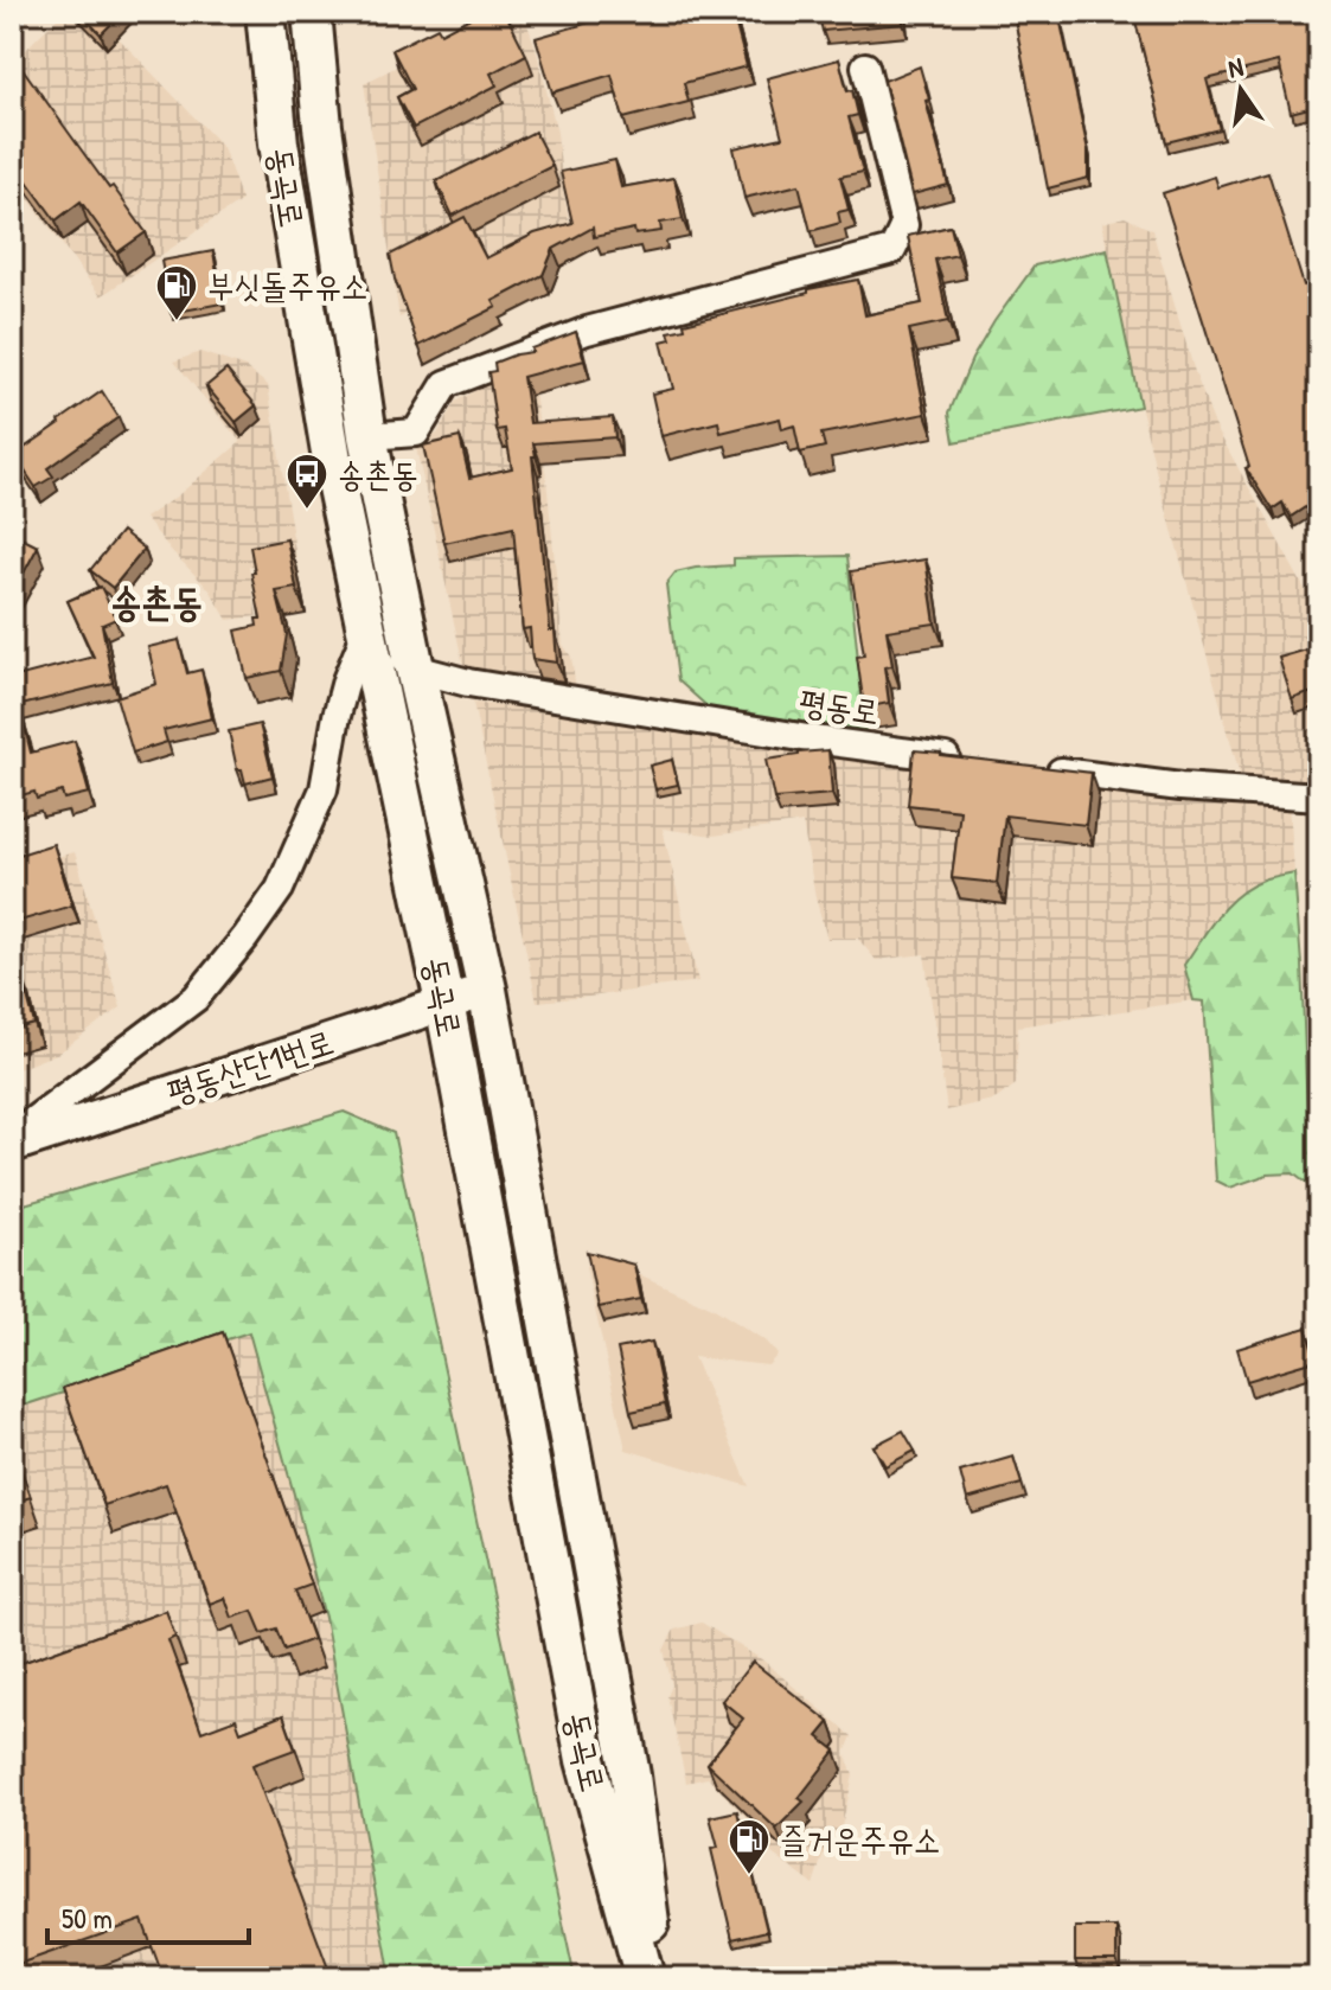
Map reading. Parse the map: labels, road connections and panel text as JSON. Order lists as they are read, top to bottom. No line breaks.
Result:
{"streets":{"main road":["동곡로"],"street":["평동로","평동산단1번로"]},"crossings":[["동곡로","평동로"],["동곡로","평동산단1번로"]],"districts":["송촌동"],"places":{"fuel station":["부싯돌주유소","즐거운주유소"],"bus stop":["송촌동"]},"scale_bar":"50 m","north":"top"}
